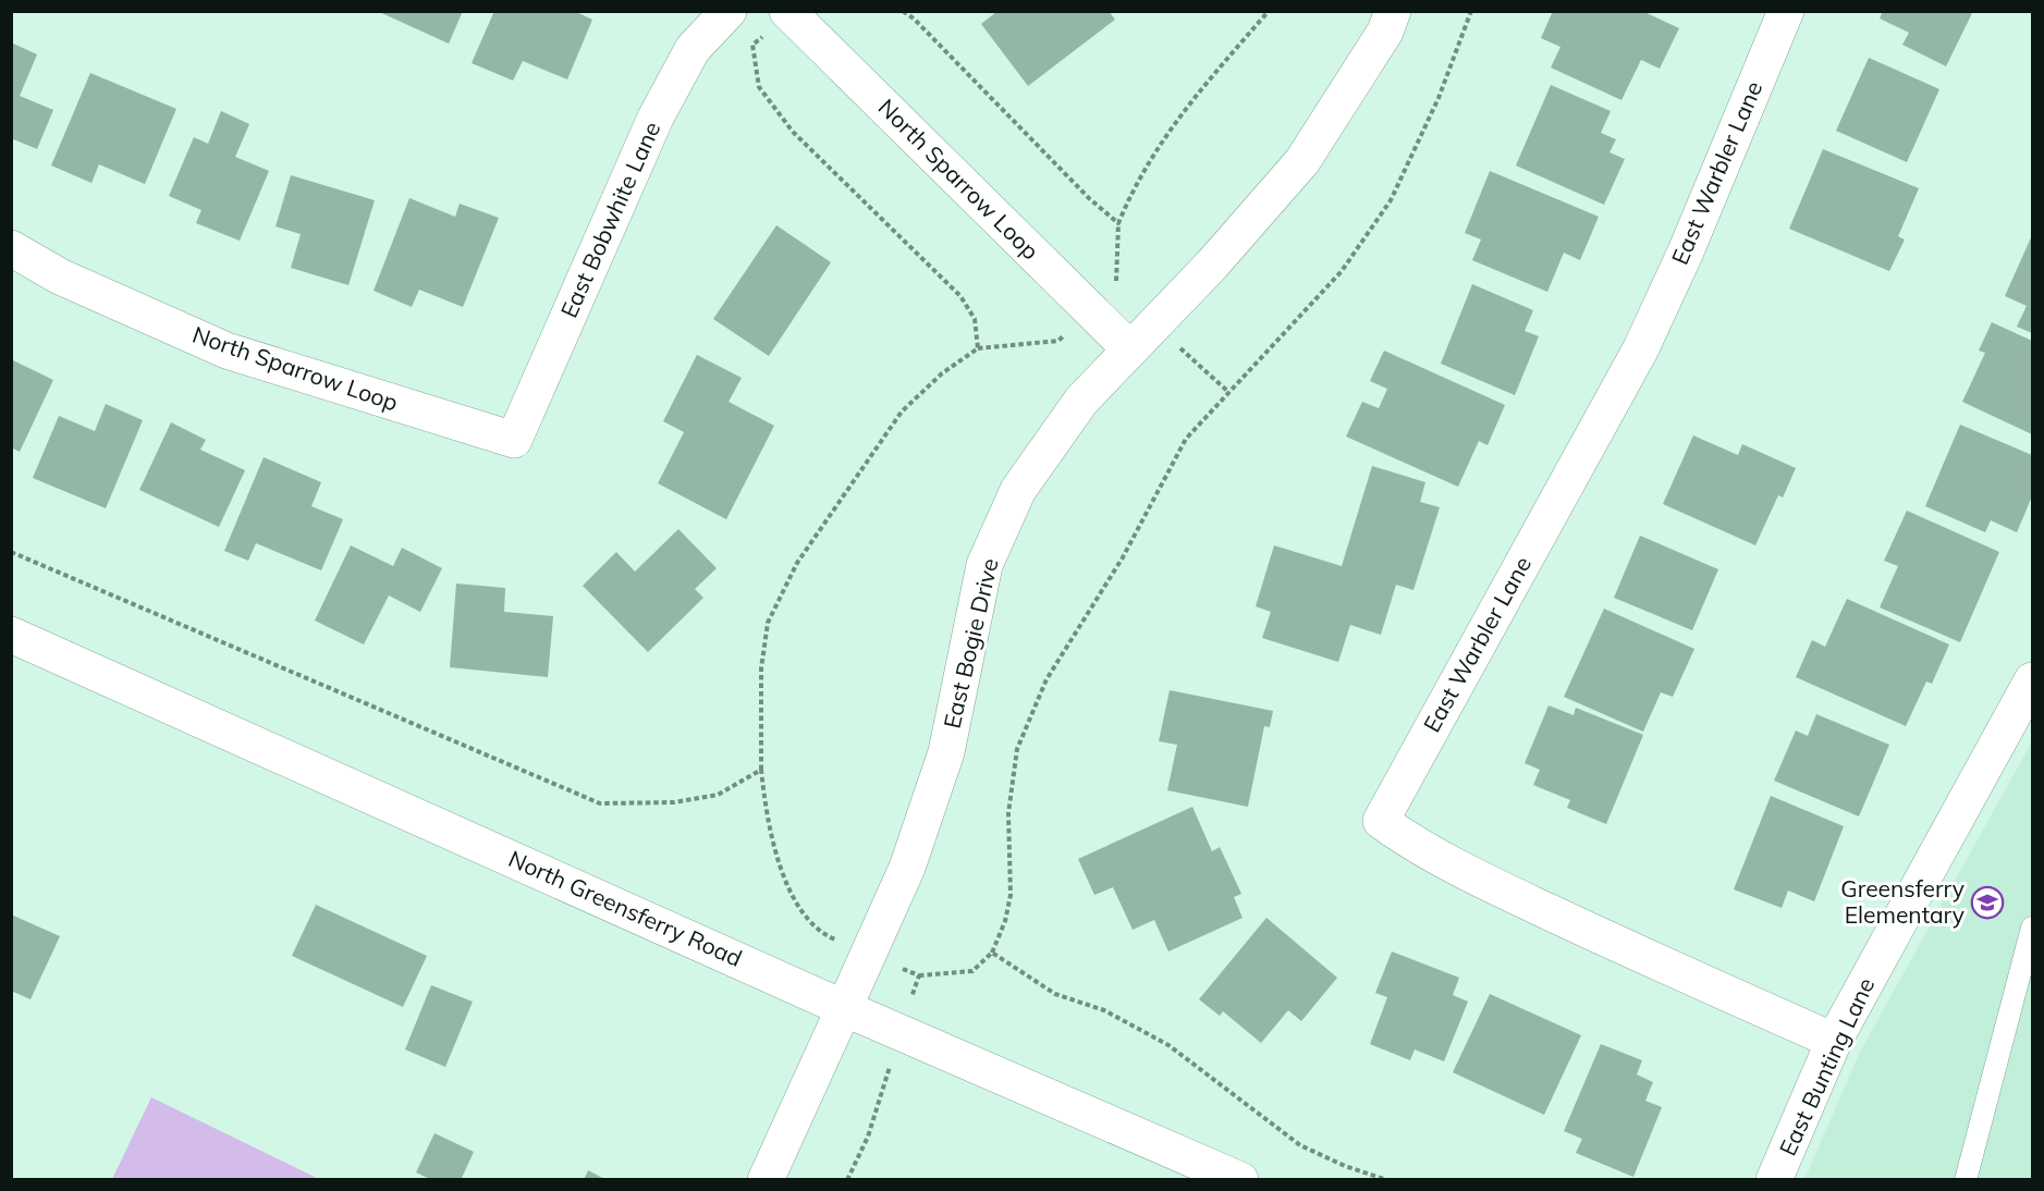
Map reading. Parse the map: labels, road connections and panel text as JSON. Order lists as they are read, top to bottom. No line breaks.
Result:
{"streets":{"street":["East Warbler Lane","North Sparrow Loop","East Bobwhite Lane","East Bogie Drive","North Greensferry Road","East Bunting Lane"]},"crossings":[["East Warbler Lane","East Bunting Lane"],["North Sparrow Loop","East Bobwhite Lane"],["North Sparrow Loop","East Bogie Drive"],["East Bogie Drive","North Greensferry Road"]],"places":{"school or university":["Greensferry Elementary"]}}
